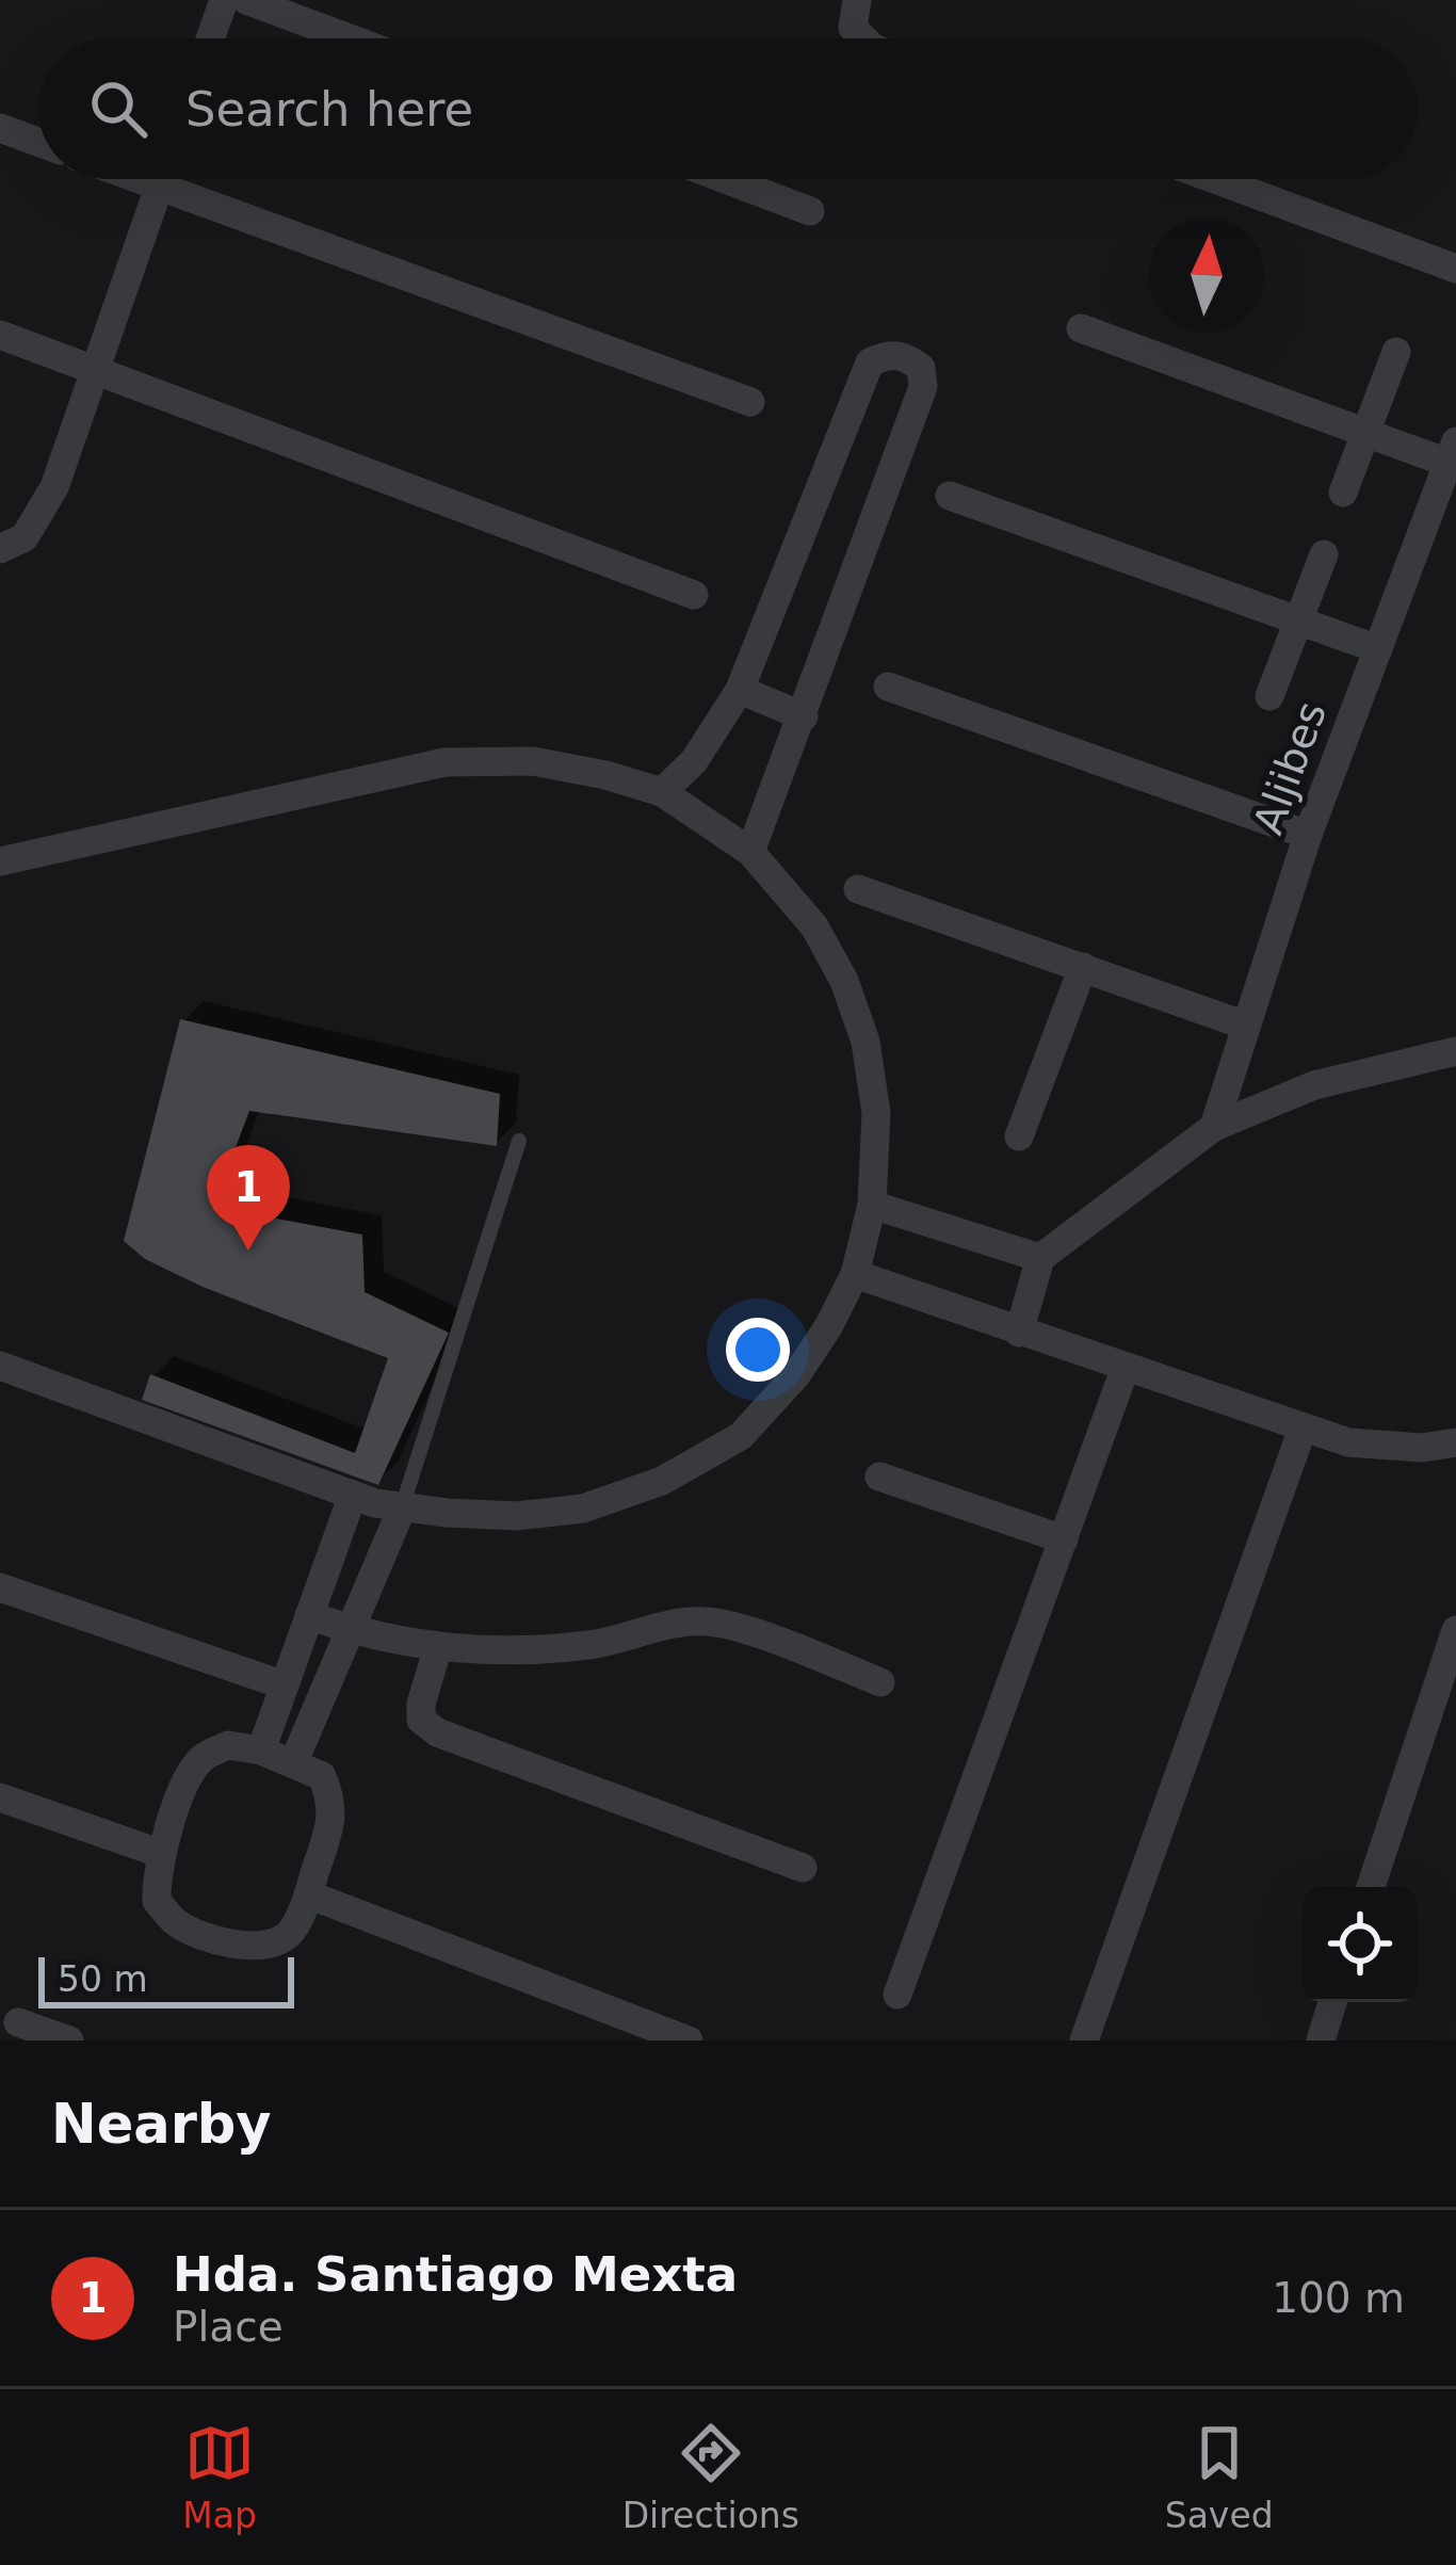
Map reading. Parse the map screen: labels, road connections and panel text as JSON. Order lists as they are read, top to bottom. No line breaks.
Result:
{"streets":{"street":["Aljibes"]},"scale_bar":"50 m","north":"top","page":{"search":"Search here","pins":"1","scale":"50 m","heading":"Nearby","list":[{"mark":"1","name":"Hda. Santiago Mexta","note":"Place","value":"100 m"}],"nav":["Map","Directions","Saved"]}}
